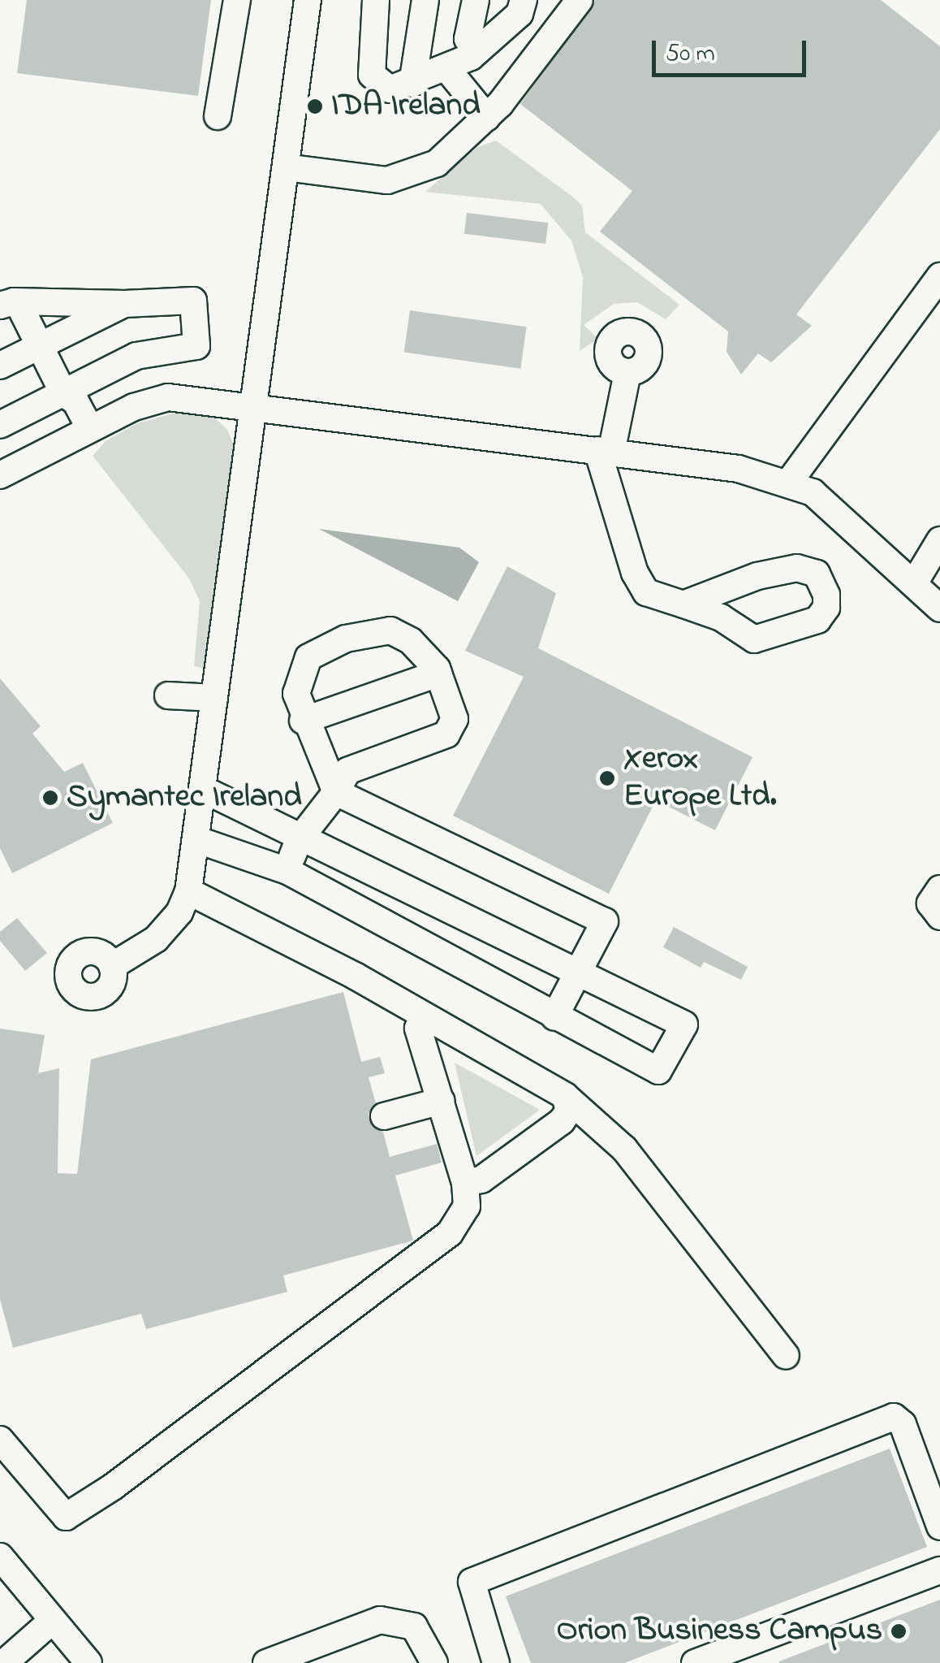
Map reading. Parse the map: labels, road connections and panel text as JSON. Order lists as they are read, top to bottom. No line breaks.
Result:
{"places":["IDA Ireland","Xerox Europe Ltd.","Symantec Ireland","Orion Business Campus"],"scale_bar":"50 m"}
